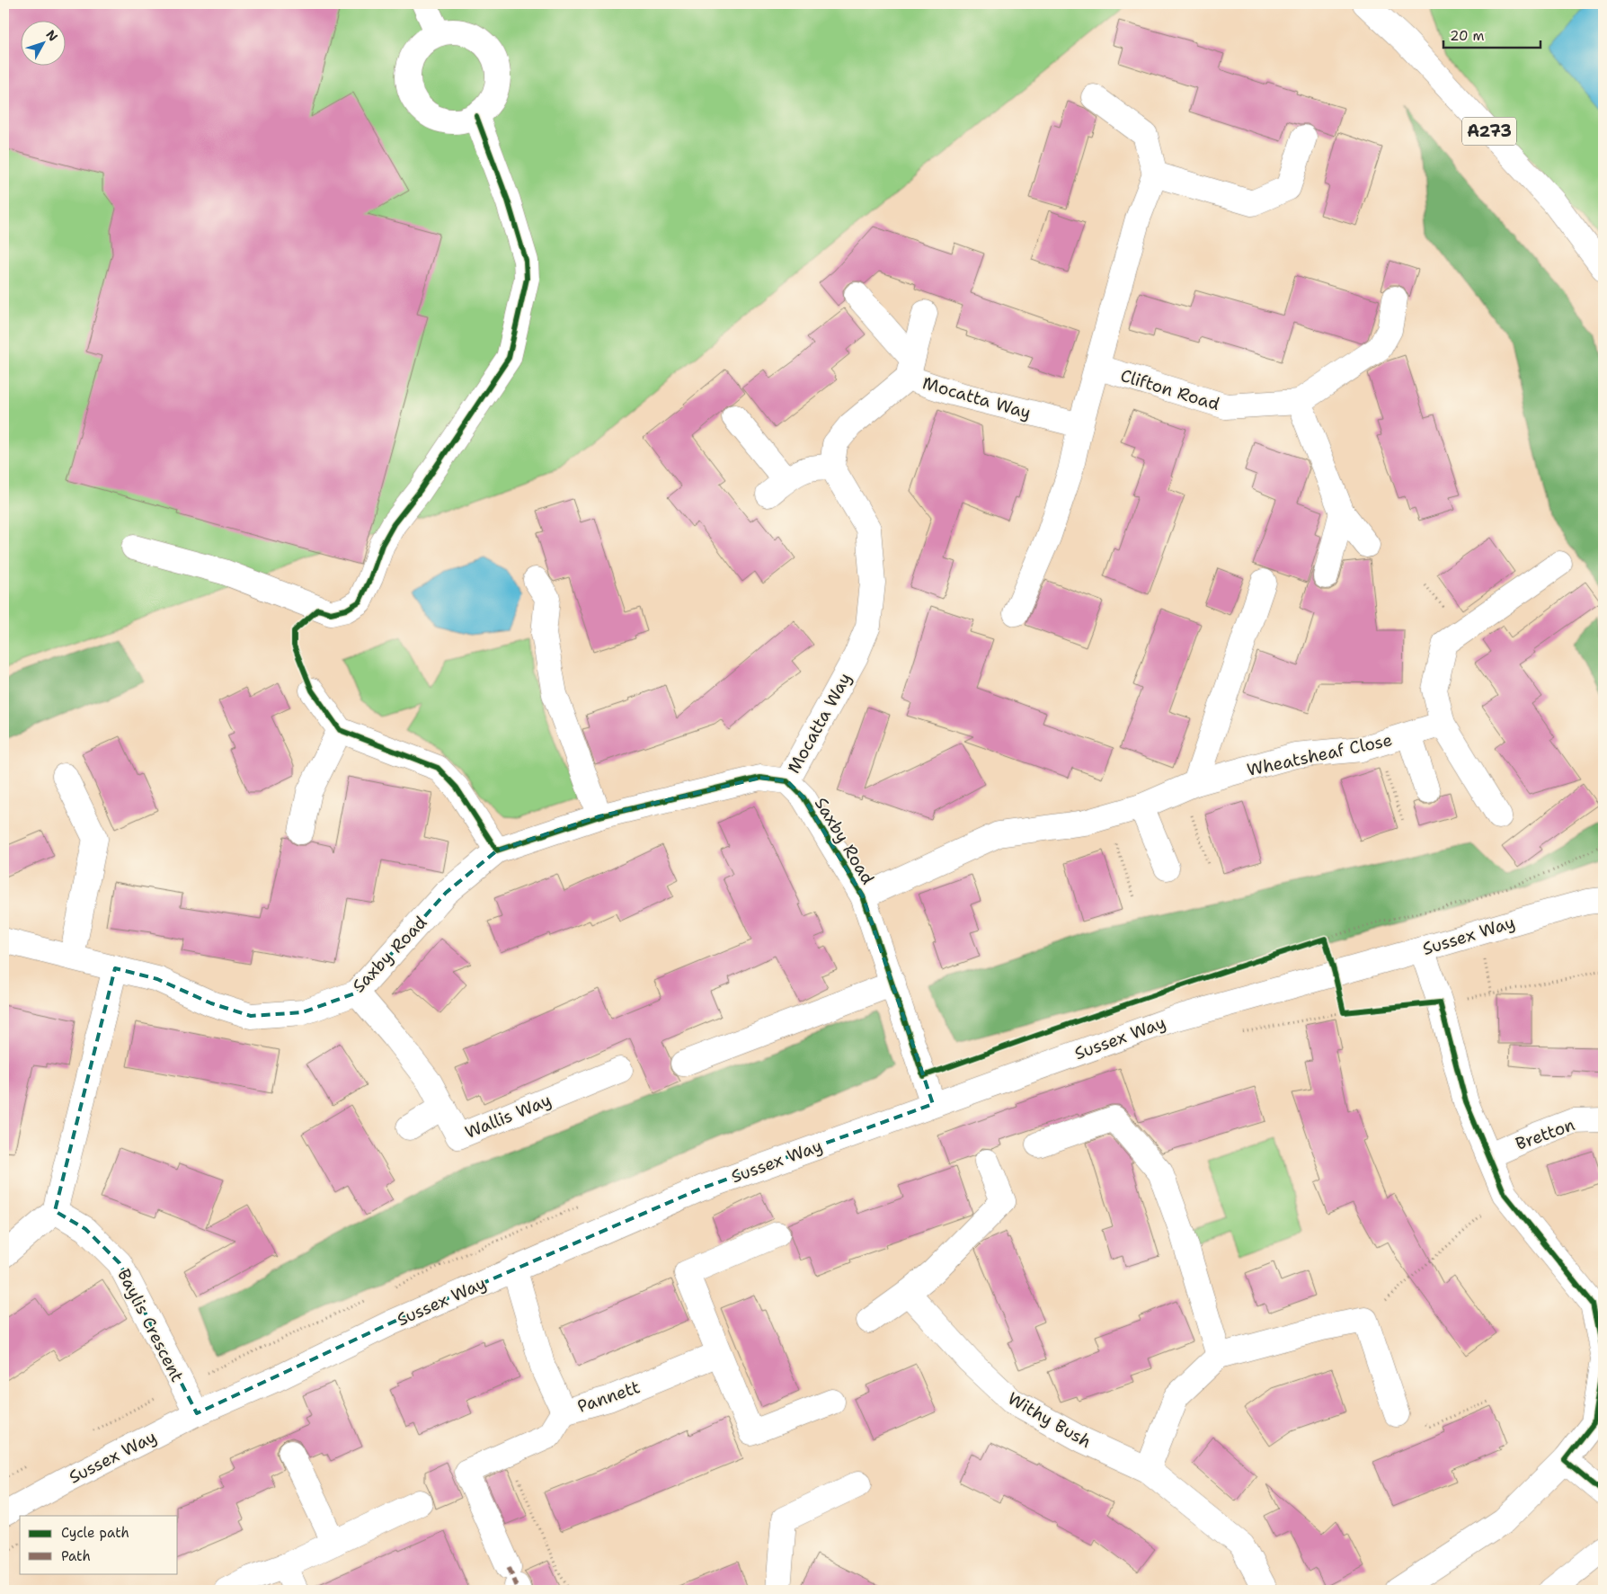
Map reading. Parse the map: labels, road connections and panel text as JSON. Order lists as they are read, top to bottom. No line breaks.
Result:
{"streets":{"street":["A273","Clifton Road","Mocatta Way","Wheatsheaf Close","Saxby Road","Sussex Way","Wallis Way","Bretton","Baylis Crescent","Pannett","Withy Bush"]},"crossings":[["Clifton Road","Mocatta Way"],["Mocatta Way","Saxby Road"],["Wheatsheaf Close","Saxby Road"],["Saxby Road","Sussex Way"],["Saxby Road","Wallis Way"],["Sussex Way","Baylis Crescent"],["Sussex Way","Pannett"]],"legend":["Cycle path","Path"],"scale_bar":"20 m","north":"top right"}
